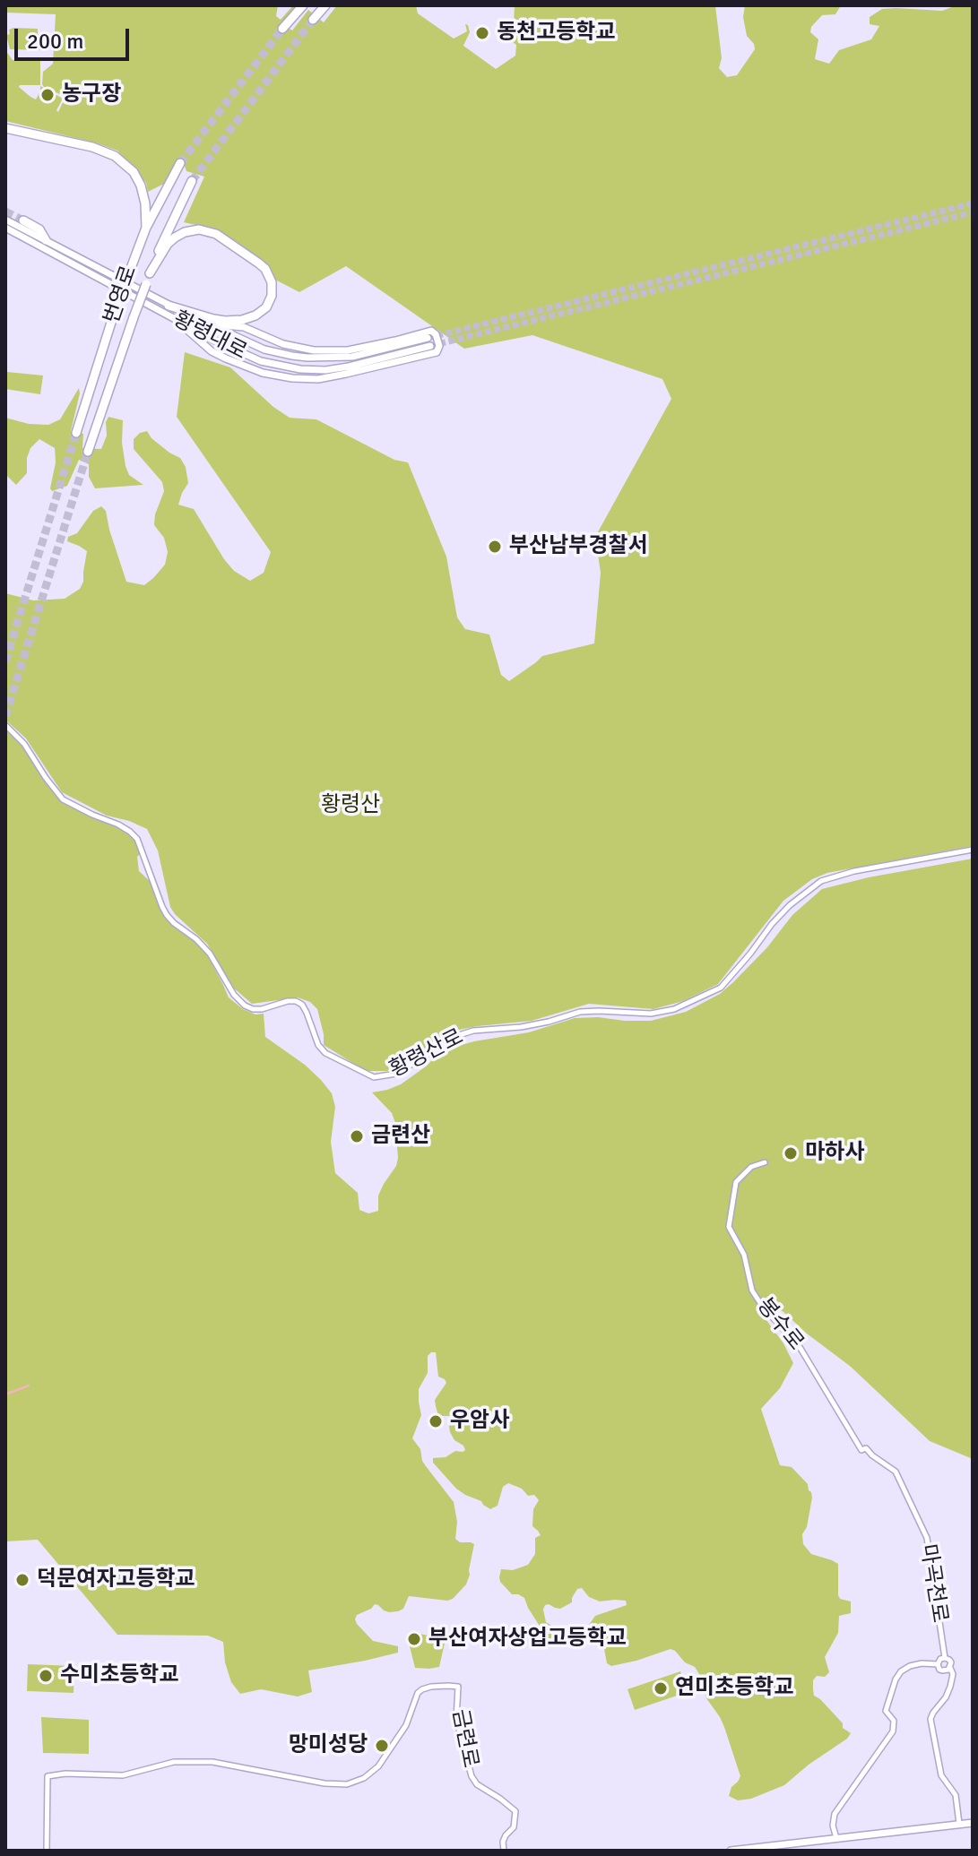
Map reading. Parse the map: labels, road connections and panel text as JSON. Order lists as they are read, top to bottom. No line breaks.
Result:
{"streets":{"highway":["번영로"],"main road":["황령대로"],"street":["황령산로","봉수로","마곡천로","금련로"]},"crossings":[["봉수로","마곡천로"]],"parks":["황령산"],"places":["동천고등학교","농구장","부산남부경찰서","금련산","마하사","우암사","덕문여자고등학교","부산여자상업고등학교","수미초등학교","연미초등학교","망미성당"],"scale_bar":"200 m"}
